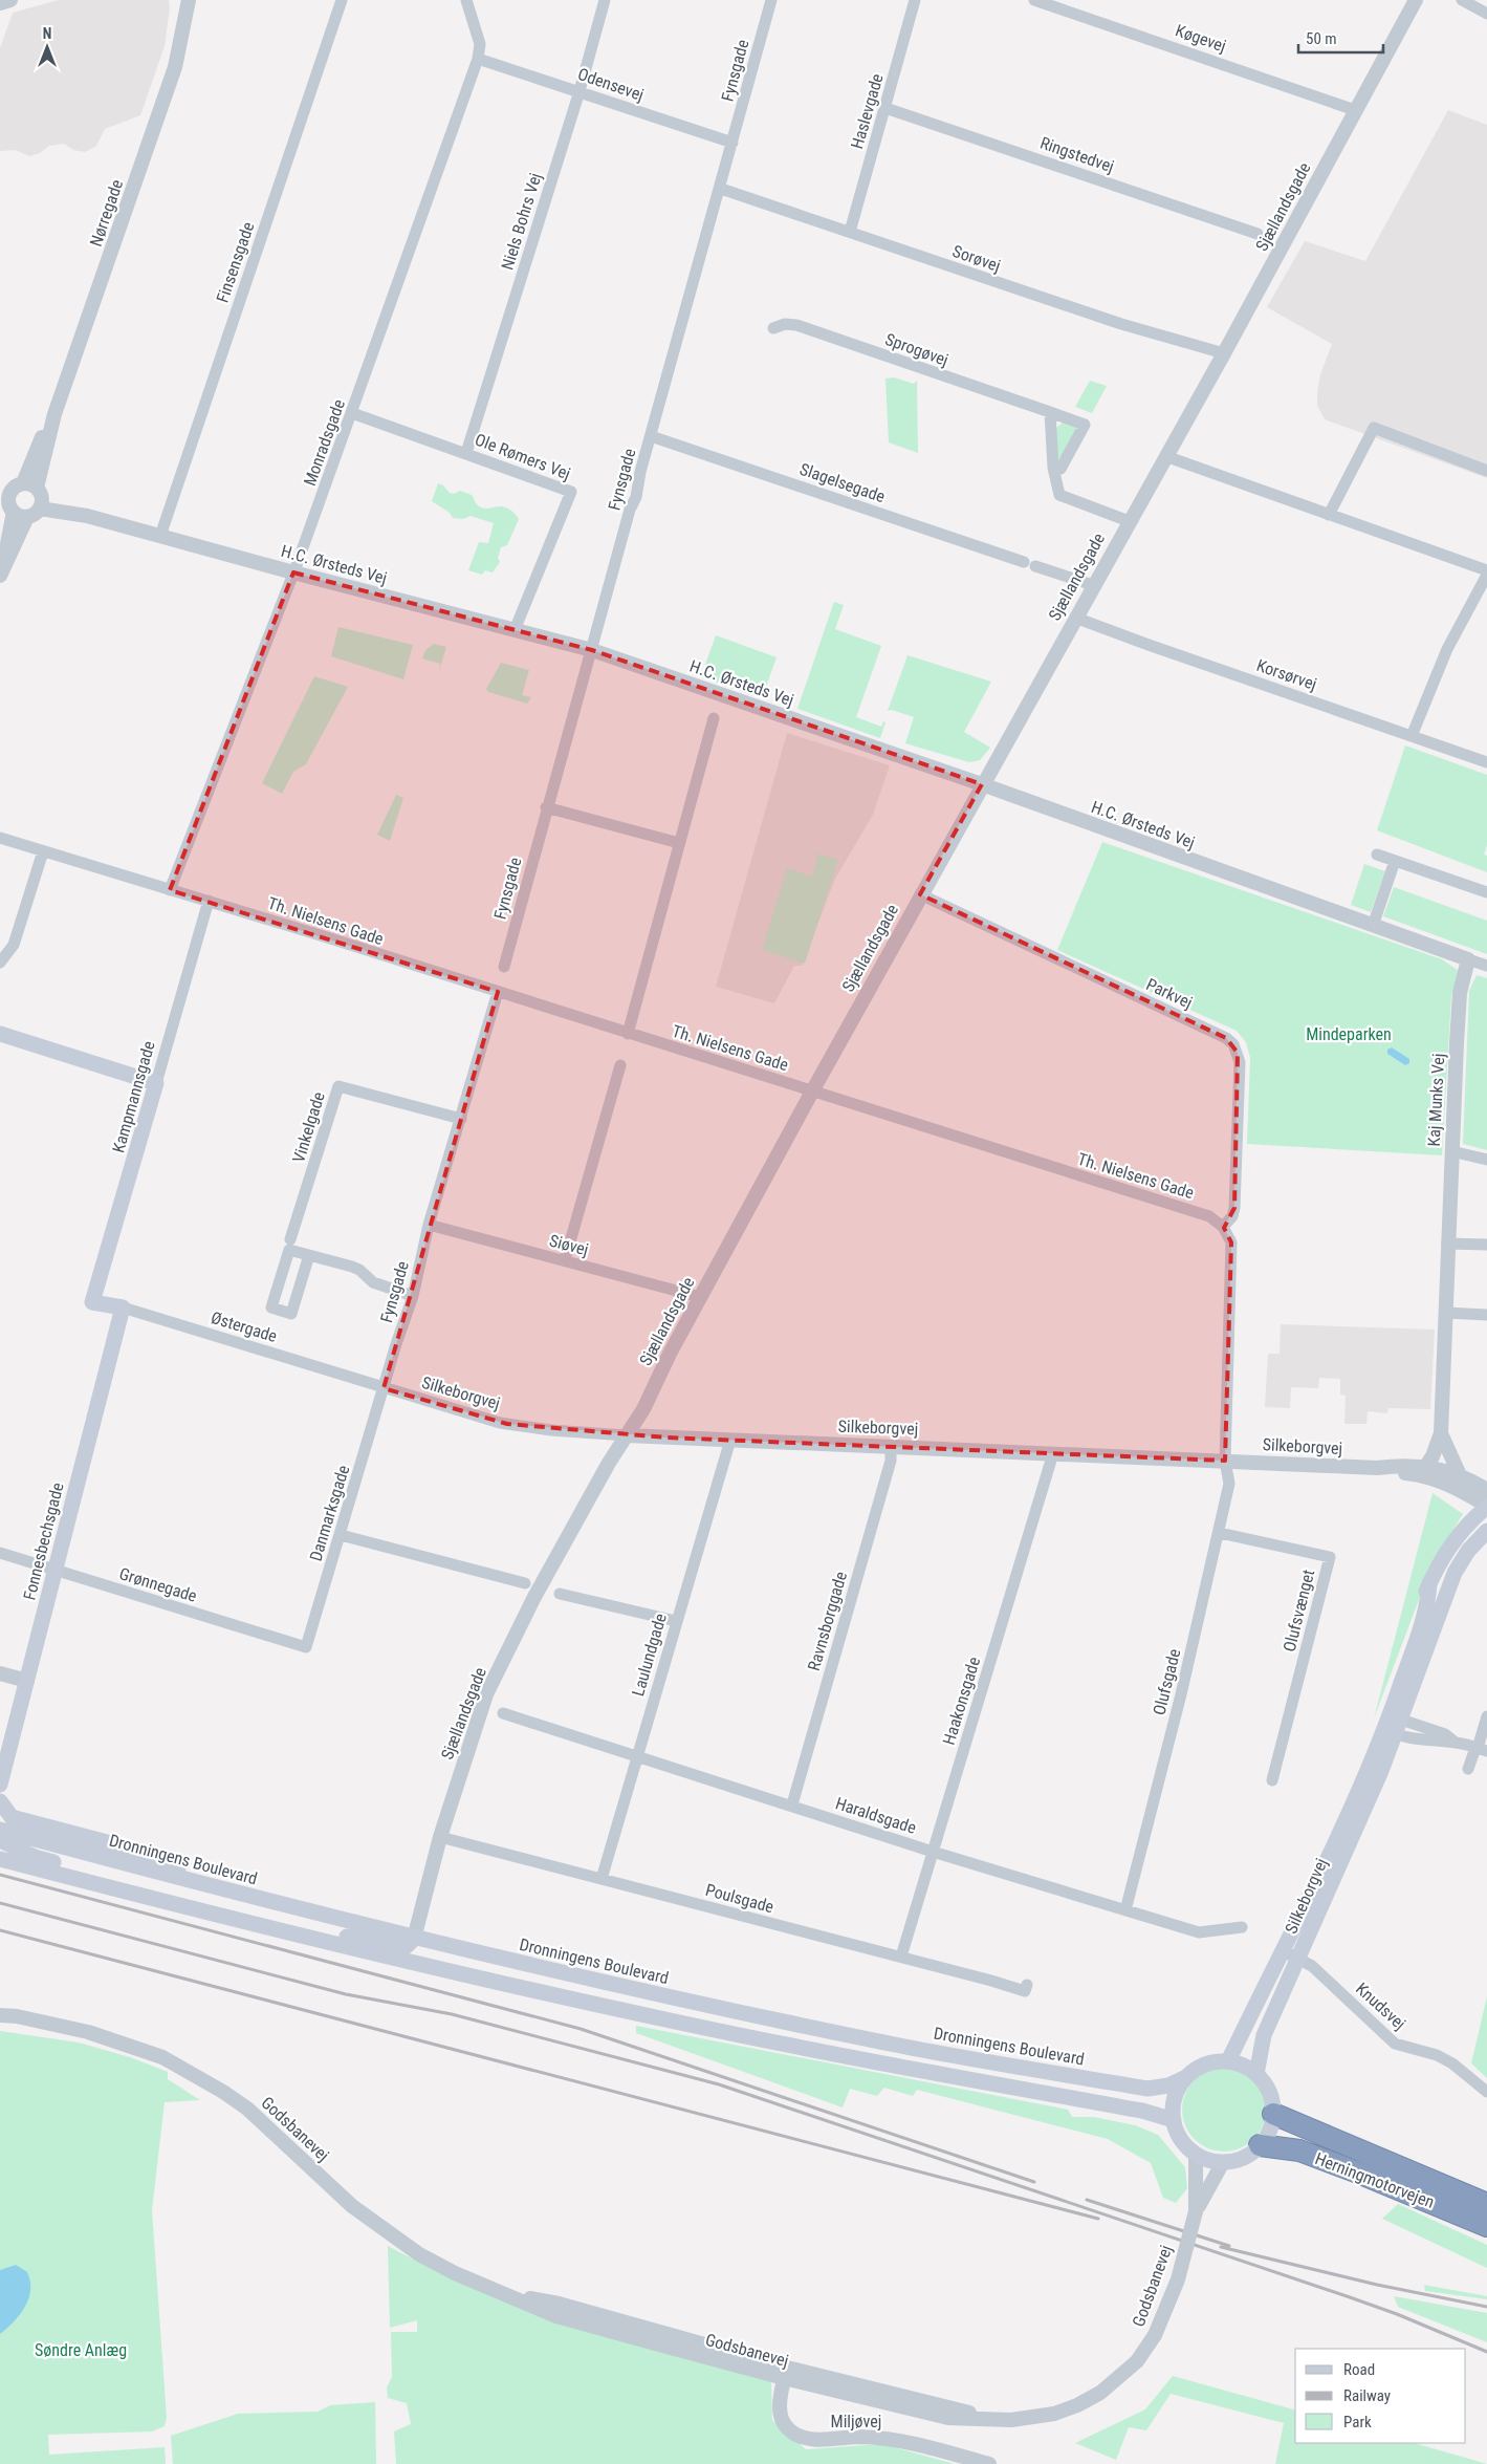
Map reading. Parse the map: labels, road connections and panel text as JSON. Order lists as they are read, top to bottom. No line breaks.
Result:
{"streets":{"highway":["Herningmotorvejen"],"main road":["Kampmannsgade","Østergade","Silkeborgvej","Fonnesbechsgade","Dronningens Boulevard"],"street":["Køgevej","Fynsgade","Odensevej","Haslevgade","Ringstedvej","Sjællandsgade","Nørregade","Niels Bohrs Vej","Sorøvej","Finsensgade","Sprogøvej","Monradsgade","Ole Rømers Vej","Slagelsegade","H.C. Ørsteds Vej","Korsørvej","Th. Nielsens Gade","Parkvej","Kaj Munks Vej","Vinkelgade","Siøvej","Danmarksgade","Grønnegade","Olufsvænget","Ravnsborggade","Laulundgade","Olufsgade","Haakonsgade","Haraldsgade","Poulsgade","Knudsvej","Godsbanevej","Miljøvej"]},"crossings":[["Køgevej","Sjællandsgade"],["Fynsgade","Odensevej"],["Fynsgade","Sorøvej"],["Fynsgade","Slagelsegade"],["Fynsgade","H.C. Ørsteds Vej"],["Fynsgade","Th. Nielsens Gade"],["Fynsgade","Vinkelgade"],["Fynsgade","Siøvej"],["Fynsgade","Østergade"],["Fynsgade","Silkeborgvej"],["Fynsgade","Danmarksgade"],["Odensevej","Niels Bohrs Vej"],["Odensevej","Monradsgade"],["Haslevgade","Ringstedvej"],["Haslevgade","Sorøvej"],["Sjællandsgade","Sorøvej"],["Sjællandsgade","Slagelsegade"],["Sjællandsgade","H.C. Ørsteds Vej"],["Sjællandsgade","Korsørvej"],["Sjællandsgade","Th. Nielsens Gade"],["Sjællandsgade","Parkvej"],["Sjællandsgade","Siøvej"],["Sjællandsgade","Silkeborgvej"],["Sjællandsgade","Dronningens Boulevard"],["Sjællandsgade","Poulsgade"],["Nørregade","H.C. Ørsteds Vej"],["Niels Bohrs Vej","Ole Rømers Vej"],["Finsensgade","H.C. Ørsteds Vej"],["Monradsgade","Ole Rømers Vej"],["Monradsgade","H.C. Ørsteds Vej"],["Monradsgade","Th. Nielsens Gade"],["Ole Rømers Vej","H.C. Ørsteds Vej"],["H.C. Ørsteds Vej","Kaj Munks Vej"],["Th. Nielsens Gade","Parkvej"],["Th. Nielsens Gade","Kampmannsgade"],["Kampmannsgade","Østergade"],["Kaj Munks Vej","Silkeborgvej"],["Østergade","Silkeborgvej"],["Østergade","Danmarksgade"],["Østergade","Fonnesbechsgade"],["Silkeborgvej","Danmarksgade"],["Silkeborgvej","Ravnsborggade"],["Silkeborgvej","Laulundgade"],["Silkeborgvej","Olufsgade"],["Silkeborgvej","Haakonsgade"],["Silkeborgvej","Dronningens Boulevard"],["Silkeborgvej","Knudsvej"],["Silkeborgvej","Godsbanevej"],["Silkeborgvej","Herningmotorvejen"],["Danmarksgade","Grønnegade"],["Fonnesbechsgade","Grønnegade"],["Olufsvænget","Olufsgade"],["Ravnsborggade","Haraldsgade"],["Laulundgade","Haraldsgade"],["Laulundgade","Poulsgade"],["Olufsgade","Haraldsgade"],["Haakonsgade","Haraldsgade"],["Haakonsgade","Poulsgade"],["Dronningens Boulevard","Godsbanevej"],["Dronningens Boulevard","Herningmotorvejen"],["Godsbanevej","Herningmotorvejen"],["Godsbanevej","Miljøvej"]],"parks":["Mindeparken","Søndre Anlæg"],"legend":["Road","Railway","Park"],"scale_bar":"50 m","north":"top"}
